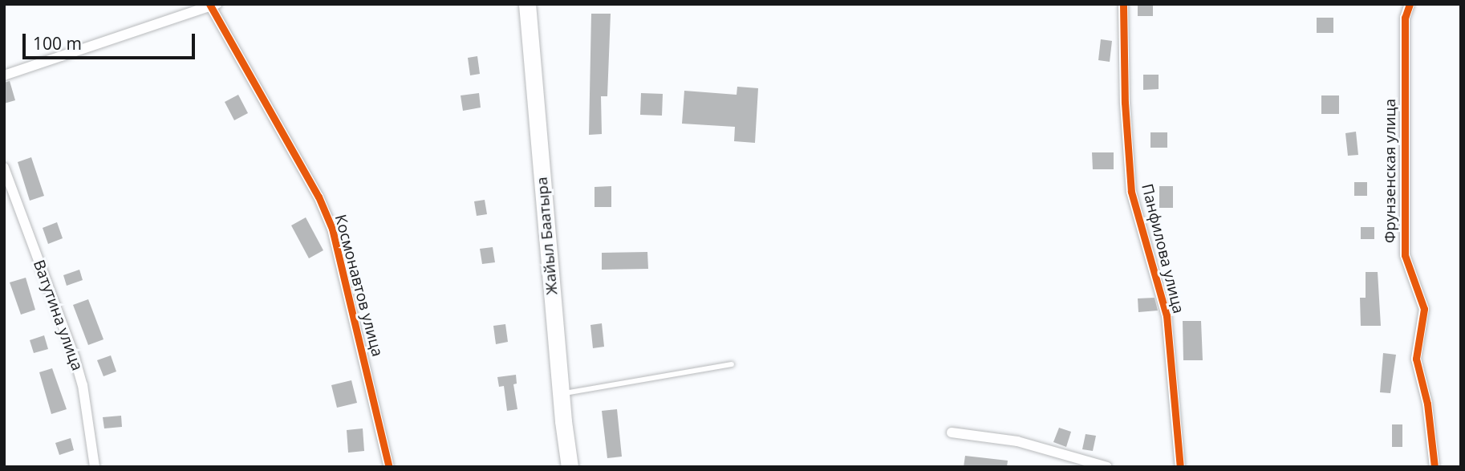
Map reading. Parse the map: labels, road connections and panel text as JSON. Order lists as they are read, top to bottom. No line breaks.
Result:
{"streets":{"highway":["Жайыл Баатыра"],"street":["Фрунзенская улица","Панфилова улица","Космонавтов улица","Ватутина улица"]},"scale_bar":"100 m"}
